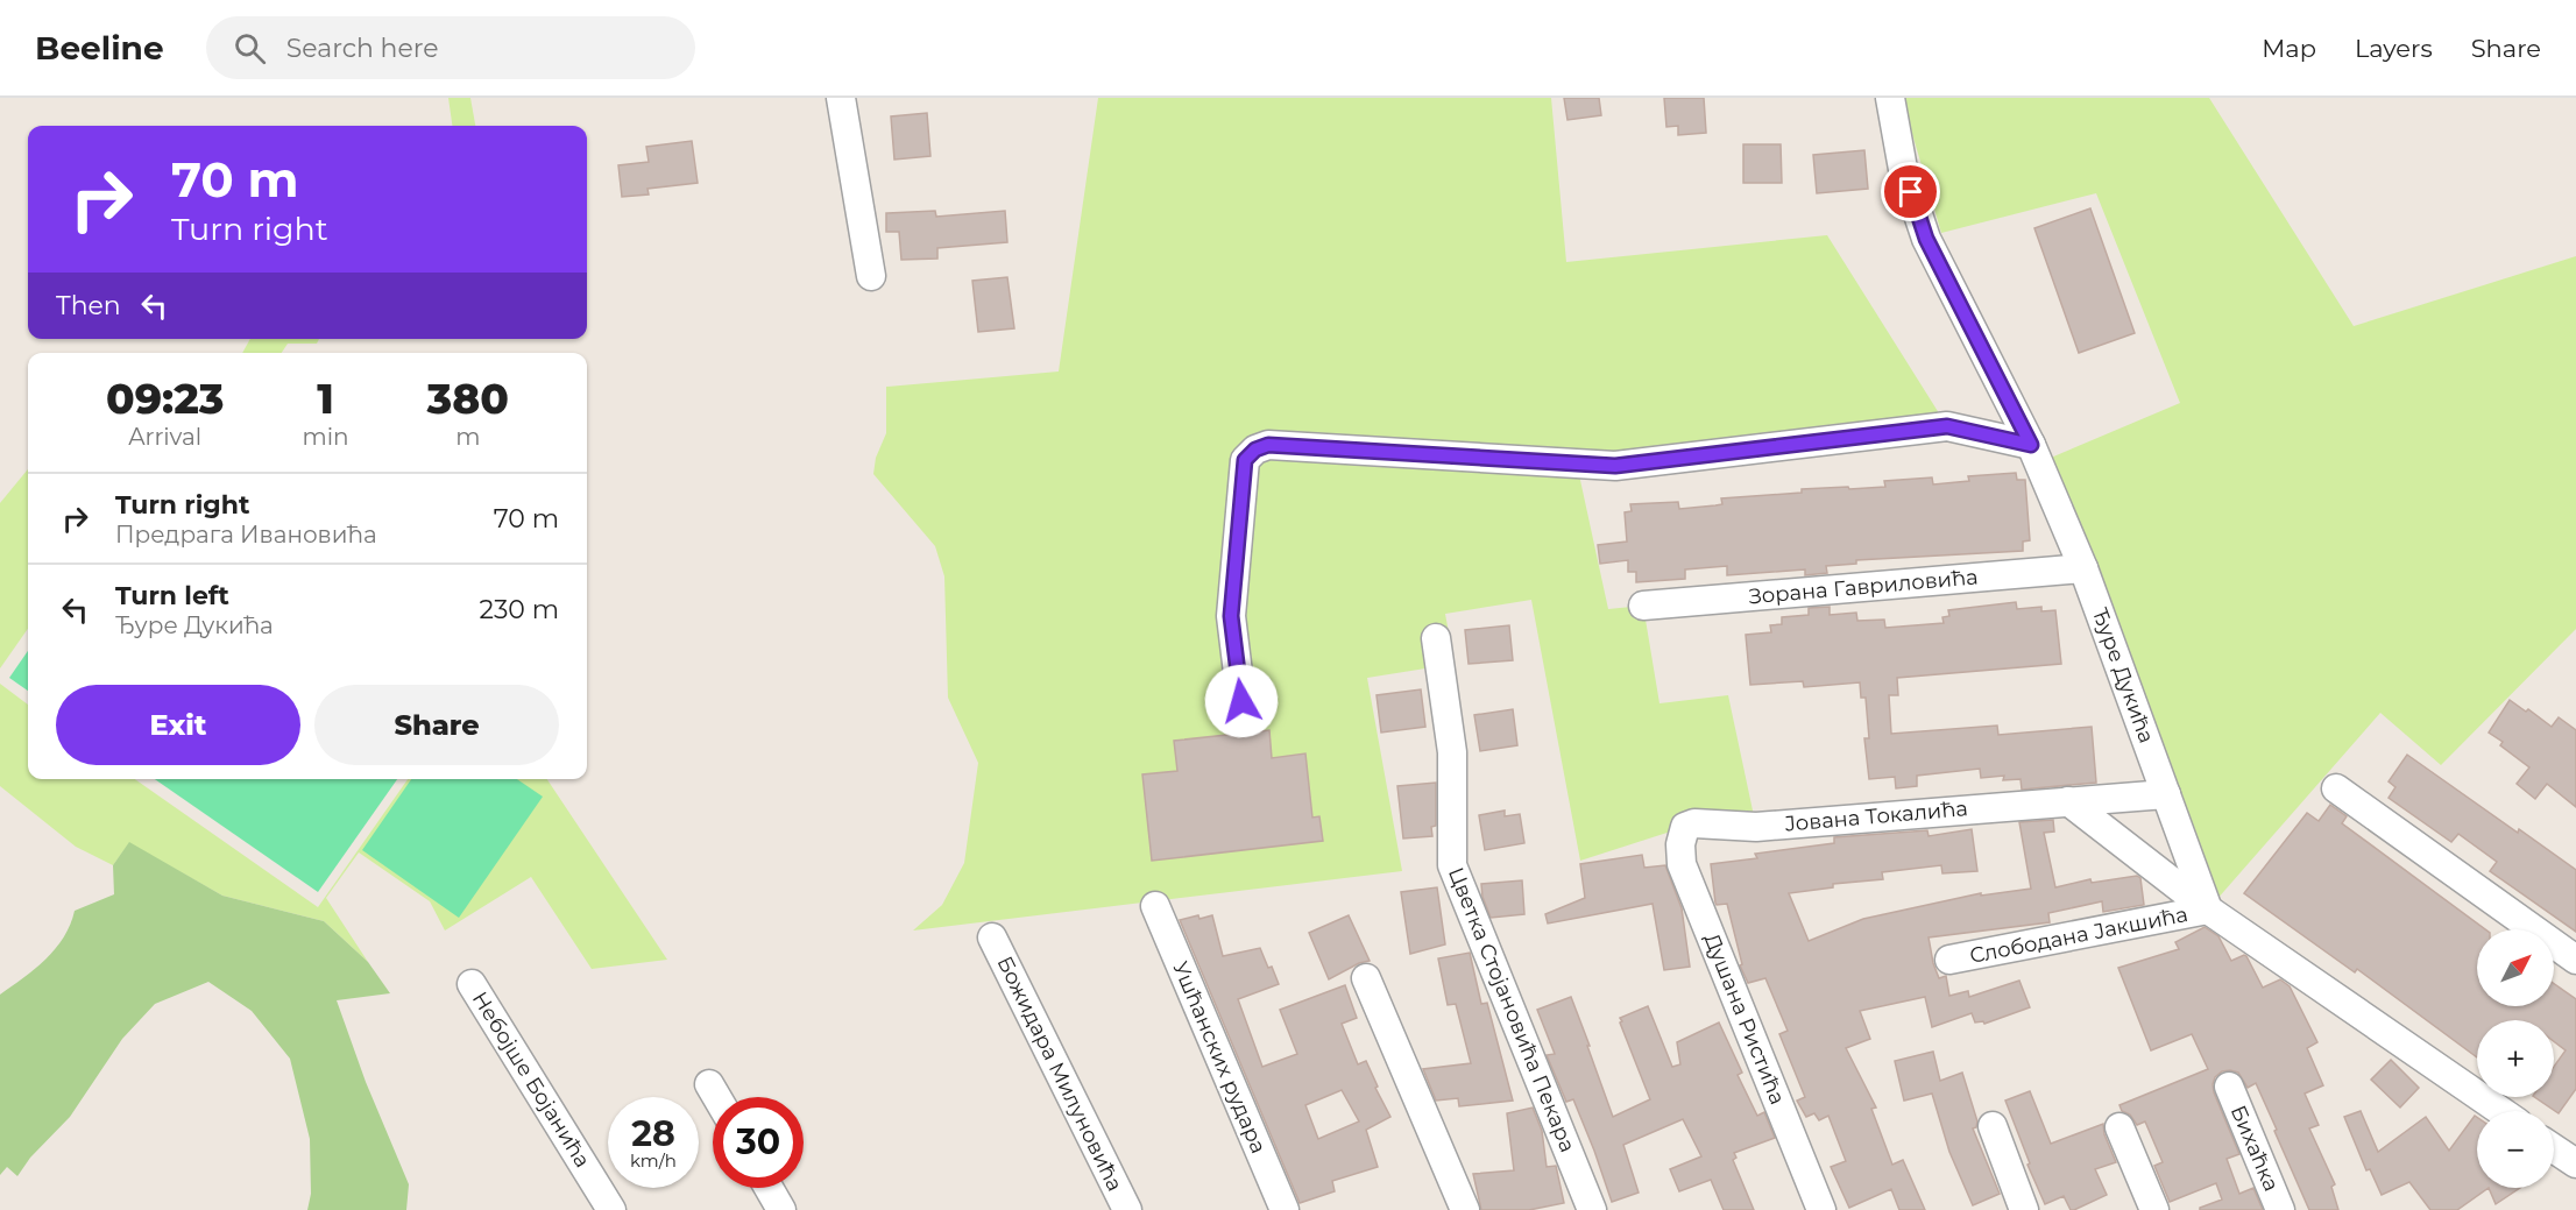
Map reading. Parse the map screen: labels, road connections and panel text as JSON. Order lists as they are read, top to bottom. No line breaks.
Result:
{"streets":{"street":["Зорана Гавриловића","Ђуре Дукића","Јована Токалића","Слободана Јакшића","Цветка Стојановића Пекара","Душана Ристића","Ушћанских рудара","Божидара Милуновића","Небојше Бојанића","Бихаћка"]},"crossings":[["Зорана Гавриловића","Ђуре Дукића"],["Ђуре Дукића","Јована Токалића"],["Ђуре Дукића","Слободана Јакшића"],["Јована Токалића","Душана Ристића"]],"north":"top right","page":{"header":"Beeline","search":"Search here","nav":["Map","Layers","Share"],"turn":["70 m","Turn right"],"then":"Then","eta":["09:23","Arrival","1","min","380","m"],"list":[{"name":"Turn right","note":"Предрага Ивановића","value":"70 m"},{"name":"Turn left","note":"Ђуре Дукића","value":"230 m"}],"buttons":["Exit","Share"],"map_buttons":["+","−"],"speed":"28 km/h","limit":"30"}}
